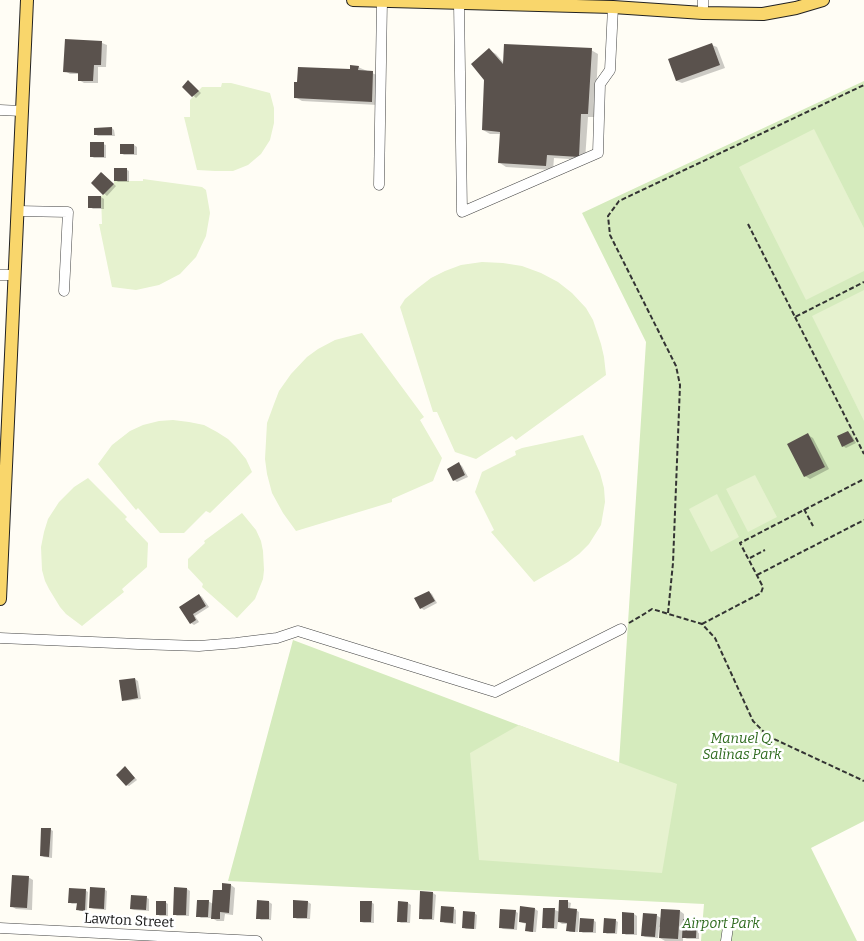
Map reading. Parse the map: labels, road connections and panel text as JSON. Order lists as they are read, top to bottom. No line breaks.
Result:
{"streets":{"street":["Lawton Street"]},"parks":["Manuel Q. Salinas Park","Airport Park"]}
